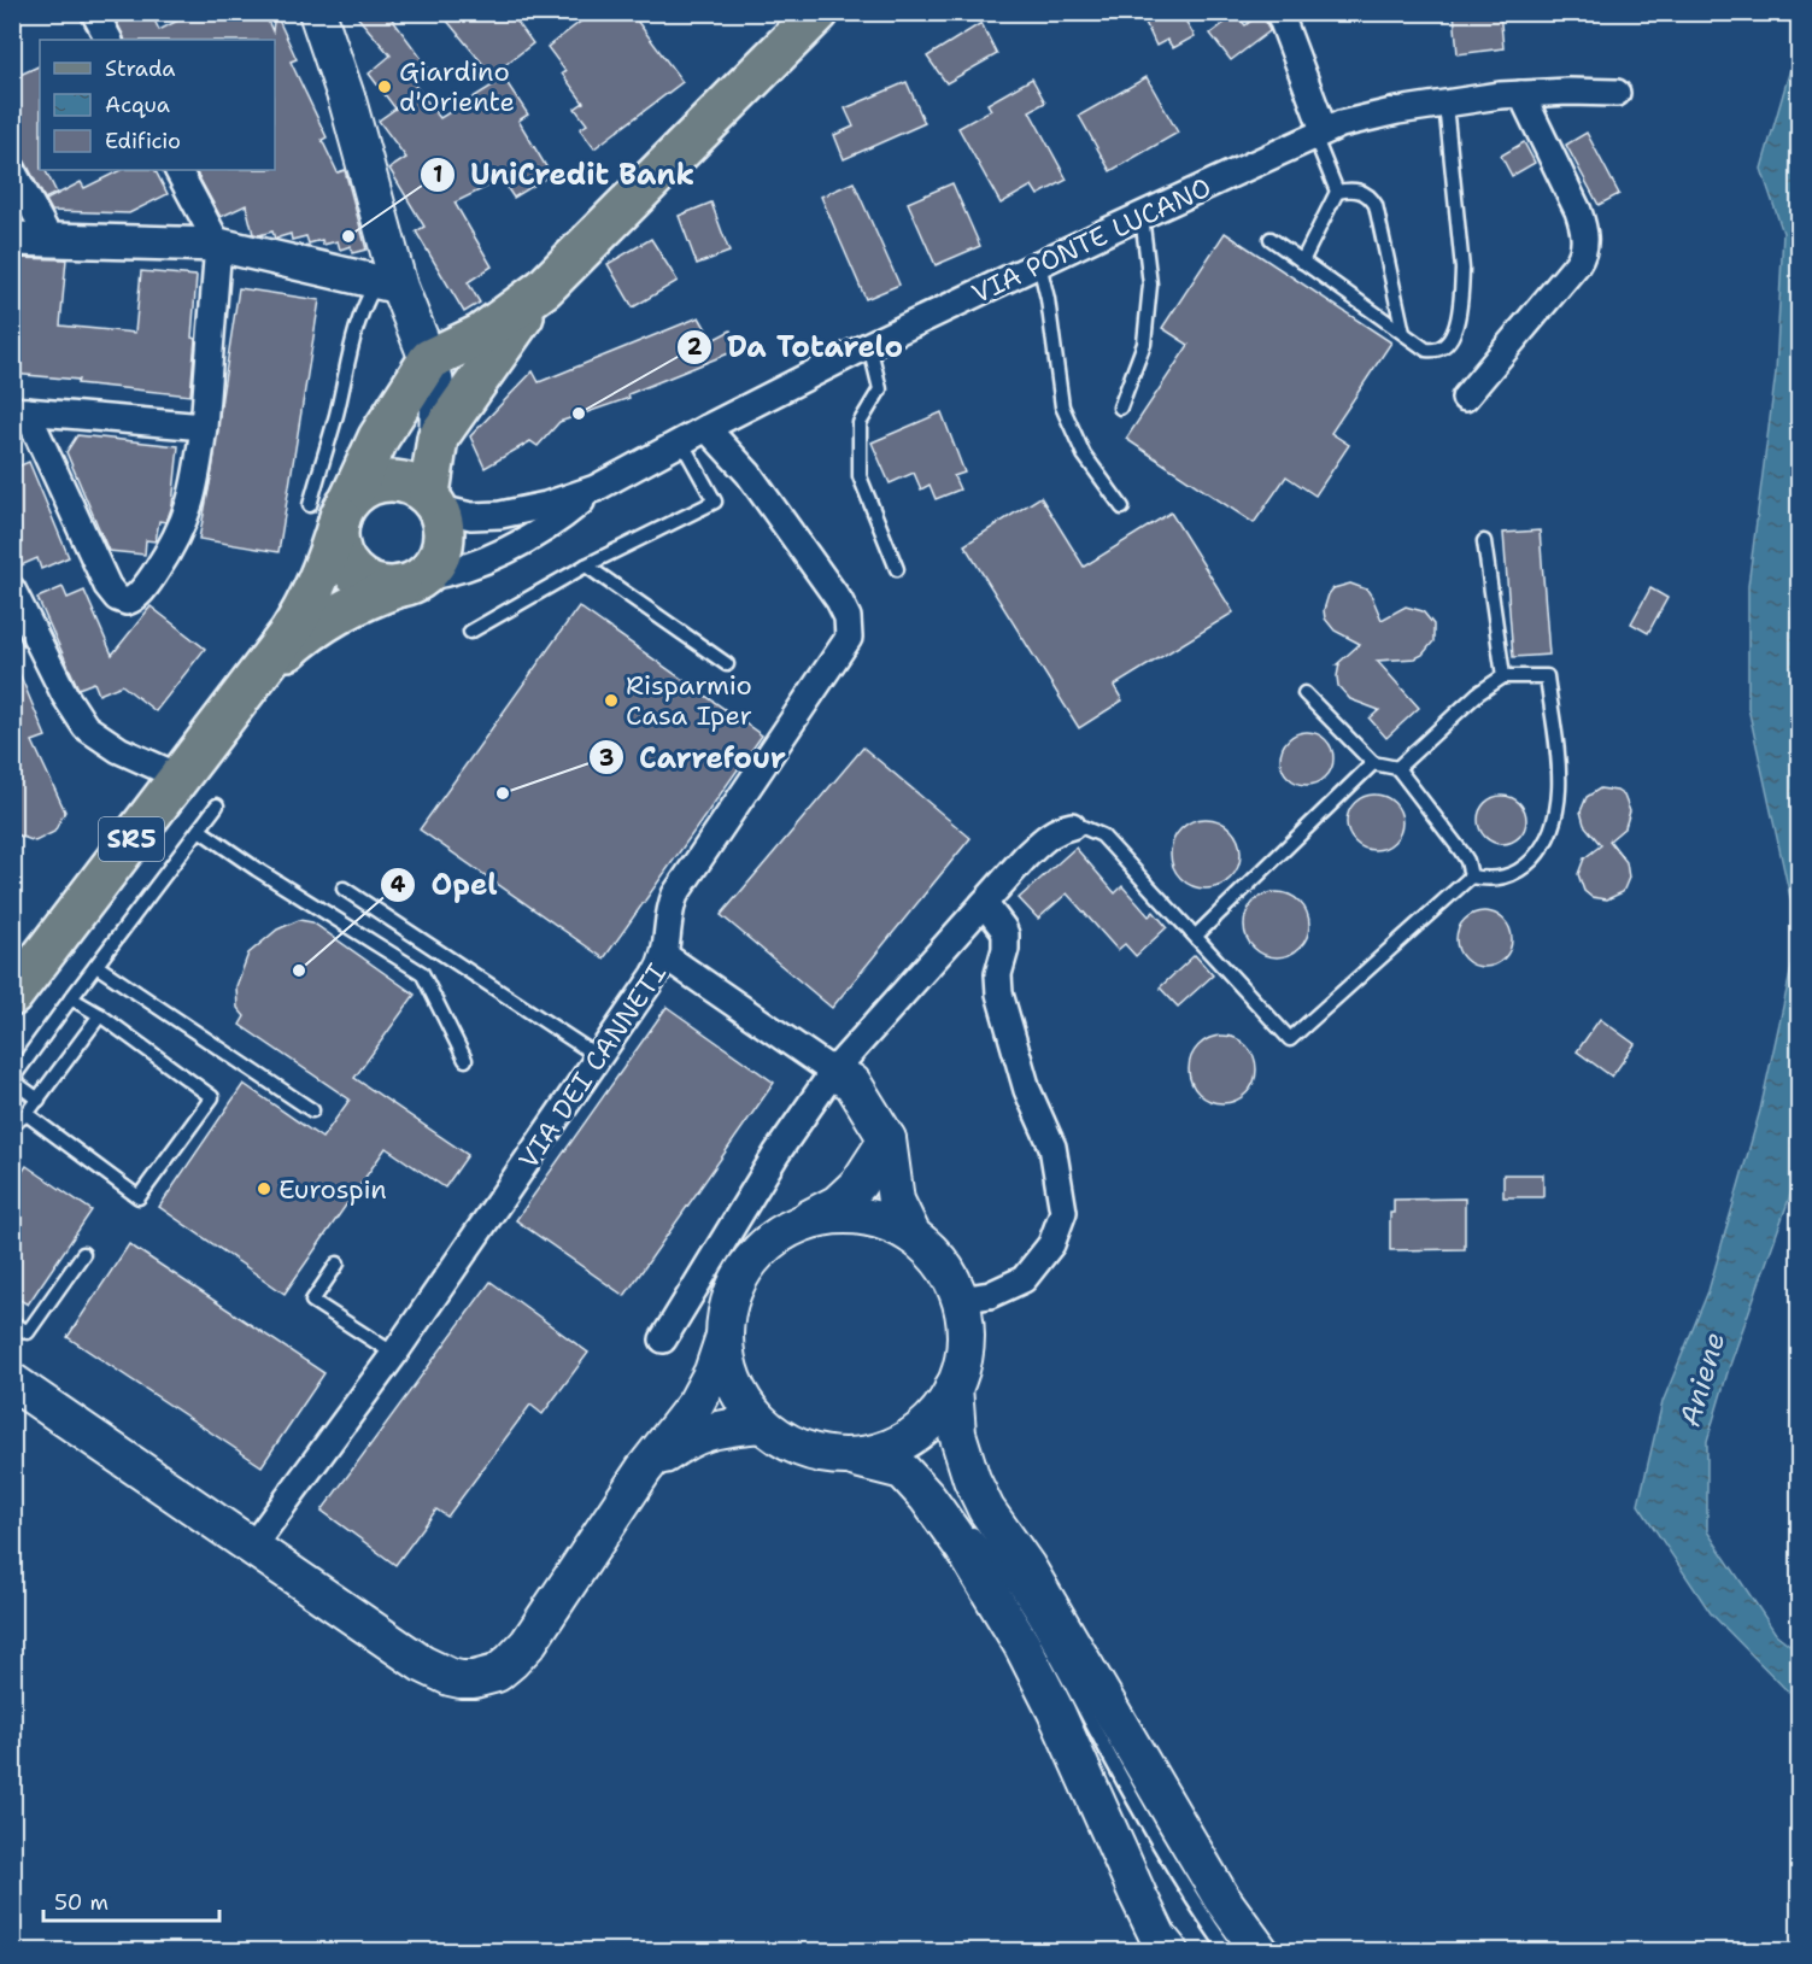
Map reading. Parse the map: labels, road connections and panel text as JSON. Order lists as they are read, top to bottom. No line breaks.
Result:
{"streets":{"main road":["SR5"],"street":["VIA PONTE LUCANO","VIA DEI CANNETI"]},"crossings":[["VIA PONTE LUCANO","VIA DEI CANNETI"]],"water":["Aniene"],"places":["Giardino d'Oriente","UniCredit Bank","Da Totarelo","Risparmio Casa Iper","Carrefour","Opel","Eurospin"],"legend":["Strada","Acqua","Edificio"],"scale_bar":"50 m"}
